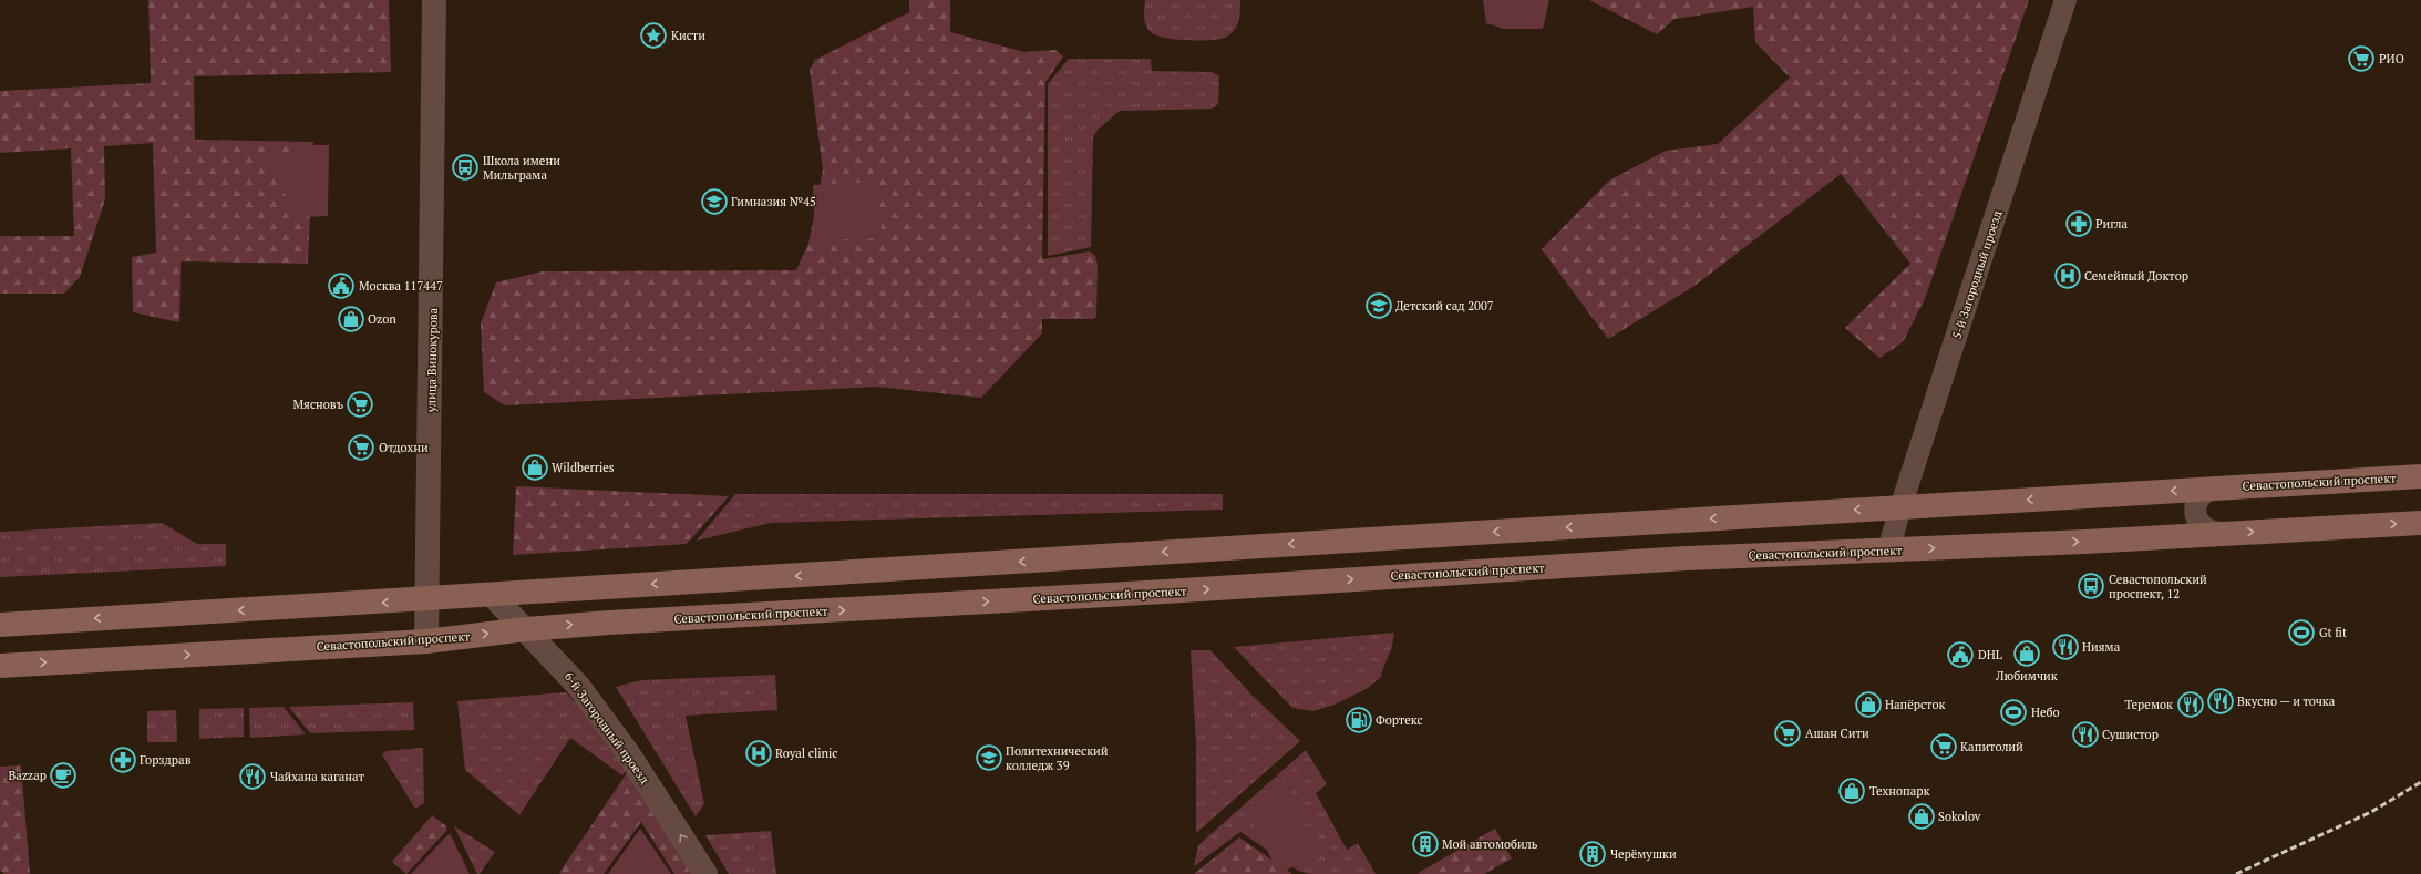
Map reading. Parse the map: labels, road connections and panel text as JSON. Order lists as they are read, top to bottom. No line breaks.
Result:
{"streets":{"main road":["Севастопольский проспект"],"street":["5-й Загородный проезд","улица Винокурова","6-й Загородный проезд"]},"crossings":[["5-й Загородный проезд","Севастопольский проспект"],["улица Винокурова","Севастопольский проспект"],["Севастопольский проспект","6-й Загородный проезд"]],"one_way":["6-й Загородный проезд"],"places":{"place":["Кисти"],"supermarket":["РИО","Мясновъ","Отдохни","Ашан Сити","Капитолий"],"bus stop":["Школа имени Мильграма","Севастопольский проспект, 12"],"school or university":["Гимназия №45","Детский сад 2007","Политехнический колледж 39"],"pharmacy":["Ригла","Горздрав"],"hospital":["Семейный Доктор","Royal clinic"],"public building":["Москва 117447","DHL"],"shop":["Ozon","Wildberries","Любимчик","Напёрсток","Технопарк","Sokolov"],"sports":["Gt fit","Небо"],"restaurant":["Нияма","Вкусно — и точка","Теремок","Сушистор","Чайхана каганат"],"fuel station":["Фортекс"],"cafe":["Bazzap"],"building":["Мой автомобиль","Черёмушки"]}}
